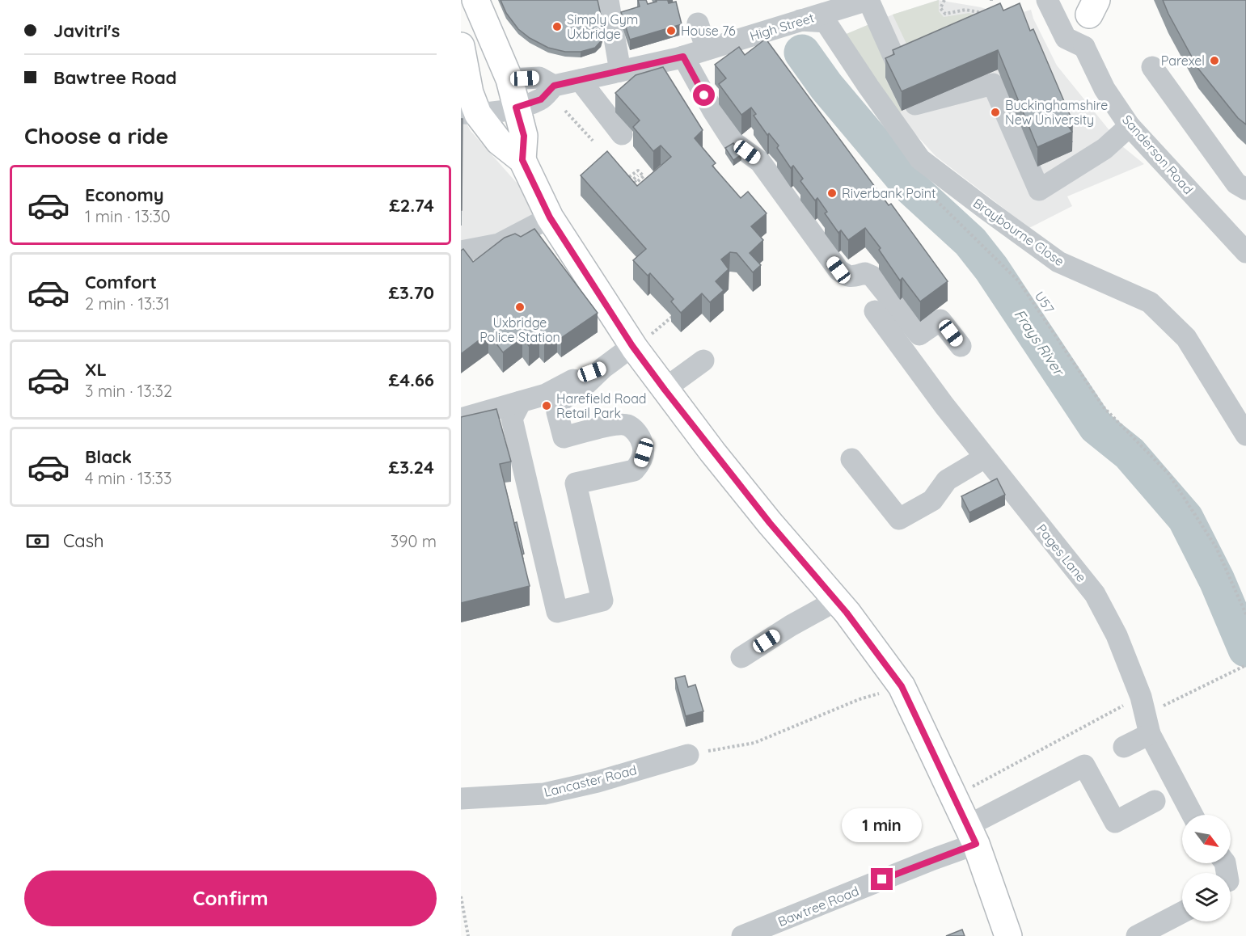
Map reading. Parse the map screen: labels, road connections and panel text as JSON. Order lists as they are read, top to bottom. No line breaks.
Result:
{"streets":{"street":["High Street","Sanderson Road","Braybourne Close","Pages Lane","Lancaster Road","Bawtree Road"],"path":["U57"]},"crossings":[["High Street","Braybourne Close"]],"water":["Frays River"],"places":["Simply Gym Uxbridge","House 76","Parexel","Buckinghamshire New University","Riverbank Point","Uxbridge Police Station","Harefield Road Retail Park"],"north":"bottom right","page":{"banner":["Javitri's","Bawtree Road"],"heading":"Choose a ride","list":[{"name":"Economy","note":"1 min · 13:30","value":"£2.74"},{"name":"Comfort","note":"2 min · 13:31","value":"£3.70"},{"name":"XL","note":"3 min · 13:32","value":"£4.66"},{"name":"Black","note":"4 min · 13:33","value":"£3.24"}],"pay":["Cash","390 m"],"bubble":"1 min","buttons":"Confirm"}}
